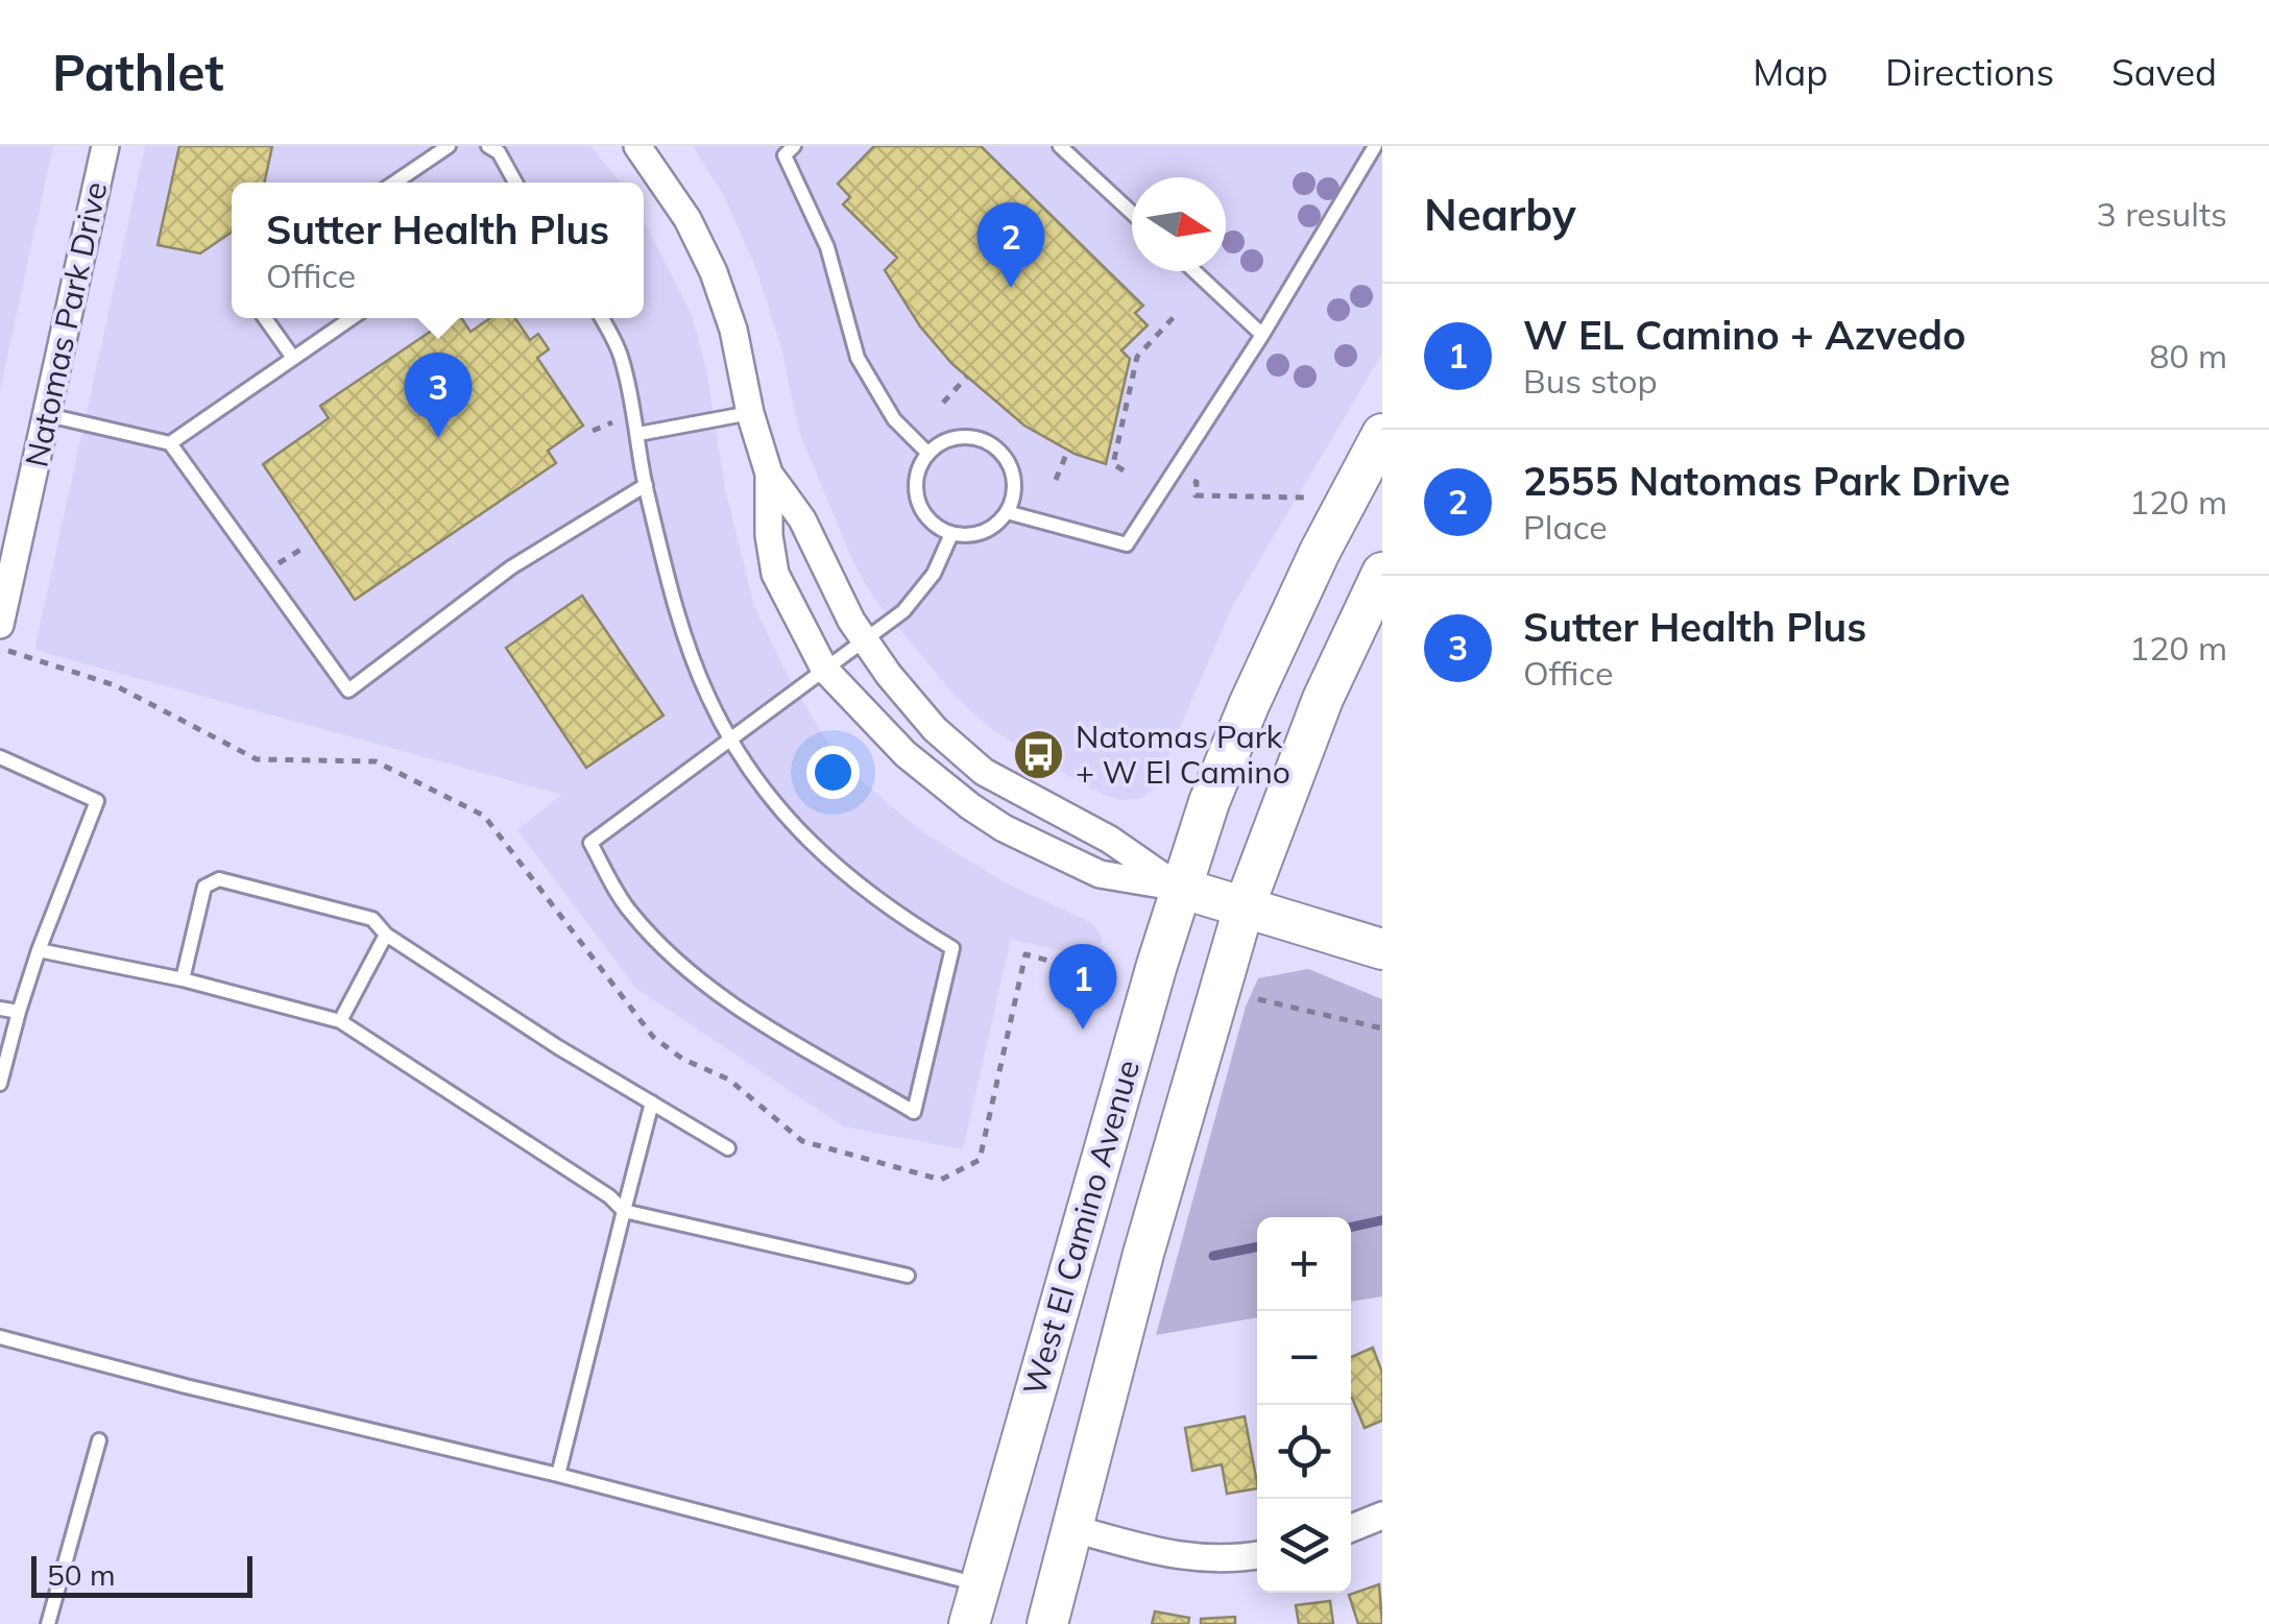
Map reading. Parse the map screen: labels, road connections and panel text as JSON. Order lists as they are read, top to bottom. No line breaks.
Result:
{"streets":{"main road":["West El Camino Avenue"],"street":["Natomas Park Drive"]},"places":{"bus stop":["Natomas Park + W El Camino"]},"scale_bar":"50 m","north":"right","page":{"header":"Pathlet","nav":["Map","Directions","Saved"],"heading":["Nearby","3 results"],"popup":["Sutter Health Plus","Office"],"pins":["2","3","1"],"list":[{"mark":"1","name":"W EL Camino + Azvedo","note":"Bus stop","value":"80 m"},{"mark":"2","name":"2555 Natomas Park Drive","note":"Place","value":"120 m"},{"mark":"3","name":"Sutter Health Plus","note":"Office","value":"120 m"}],"map_buttons":["+","−"],"scale":"50 m"}}
